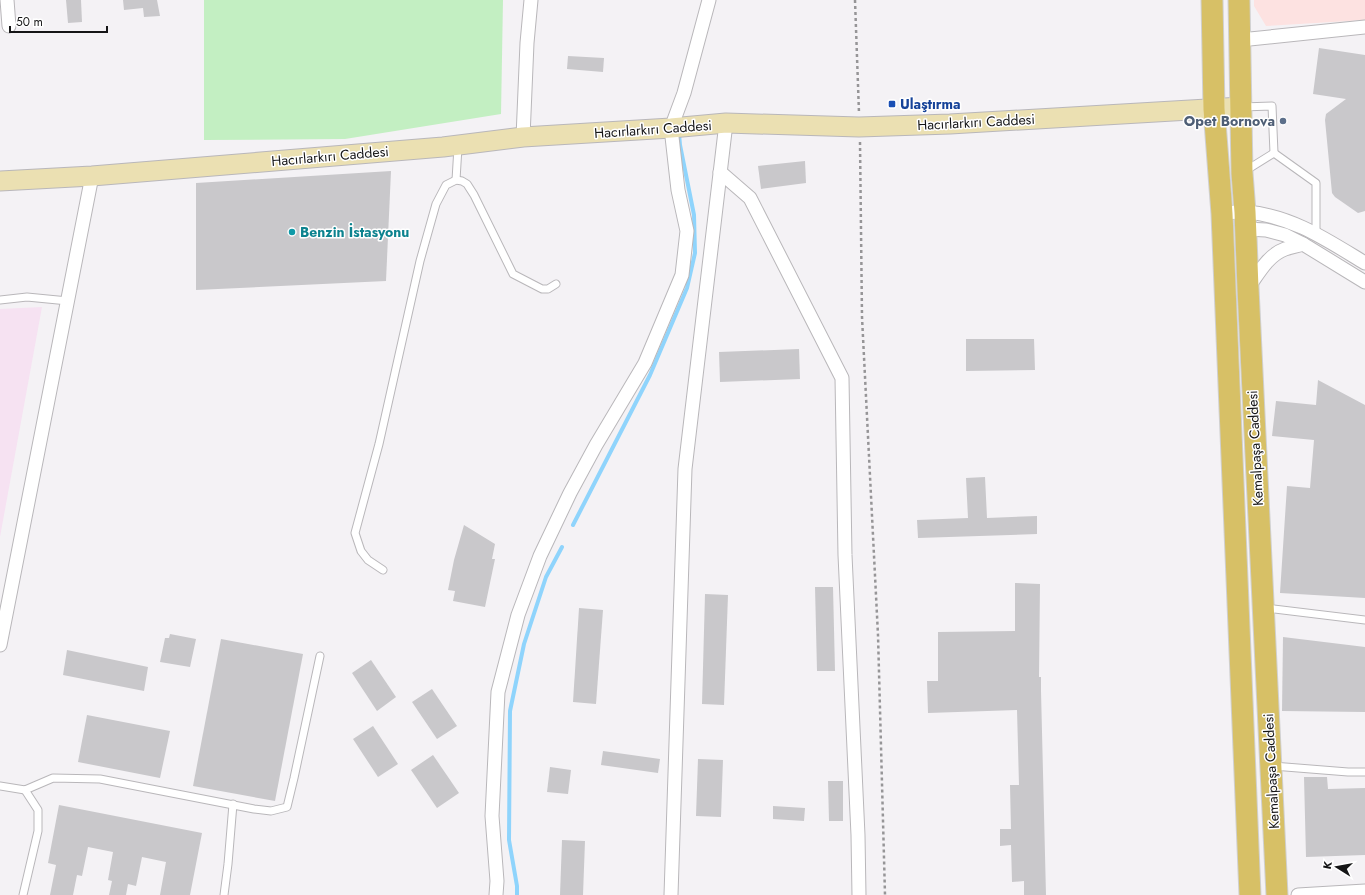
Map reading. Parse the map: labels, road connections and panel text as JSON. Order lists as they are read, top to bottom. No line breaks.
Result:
{"streets":{"main road":["Kemalpaşa Caddesi"],"street":["Hacırlarkırı Caddesi"]},"crossings":[["Hacırlarkırı Caddesi","Kemalpaşa Caddesi"]],"places":{"transit":["Ulaştırma"],"other":["Opet Bornova","Benzin İstasyonu"]},"scale_bar":"50 m","north":"left"}
